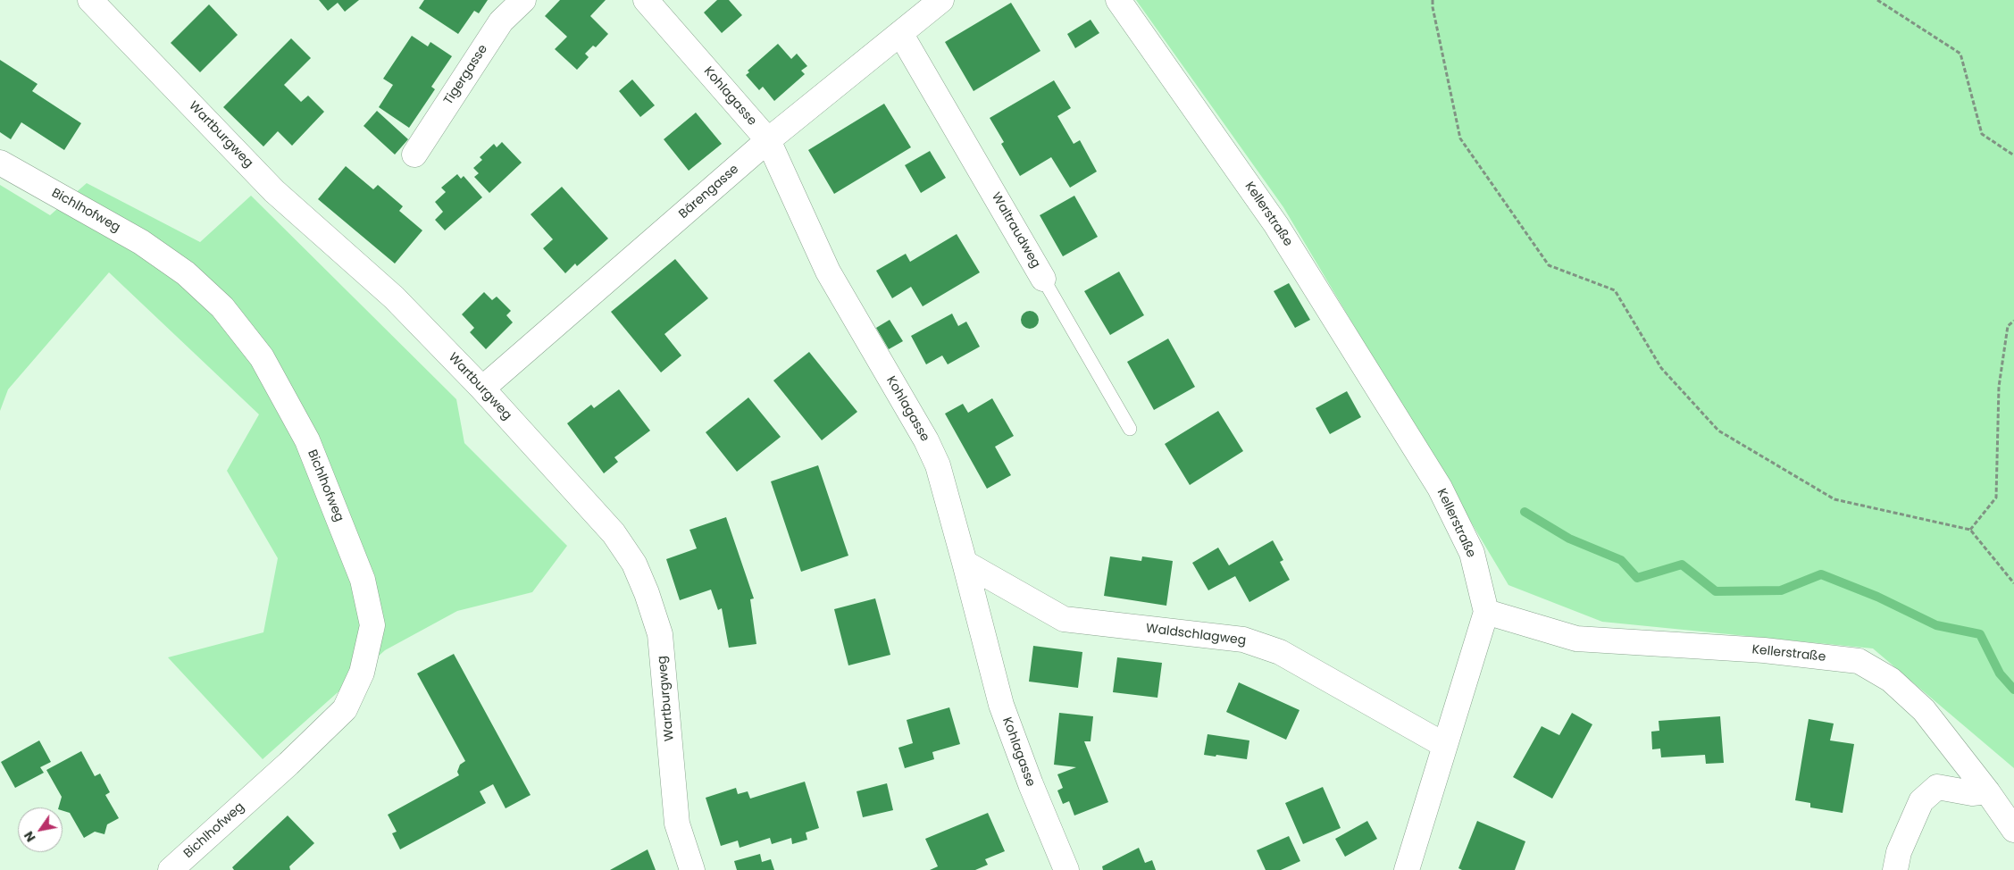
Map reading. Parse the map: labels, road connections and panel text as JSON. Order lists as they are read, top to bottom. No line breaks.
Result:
{"streets":{"street":["Tigergasse","Kohlagasse","Wartburgweg","Bärengasse","Bichlhofweg","Kellerstraße","Waltraudweg","Waldschlagweg"]},"crossings":[["Kohlagasse","Bärengasse"],["Kohlagasse","Waldschlagweg"],["Wartburgweg","Bärengasse"],["Bärengasse","Waltraudweg"]],"north":"bottom left"}
